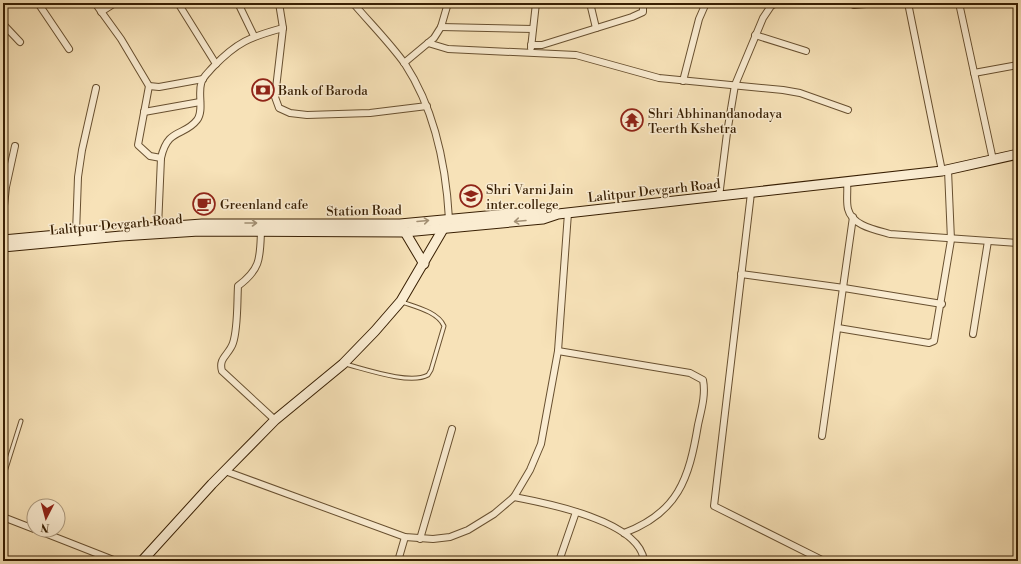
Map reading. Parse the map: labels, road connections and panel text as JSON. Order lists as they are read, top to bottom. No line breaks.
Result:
{"streets":{"main road":["Lalitpur Devgarh Road","Station Road"]},"crossings":[["Lalitpur Devgarh Road","Station Road"]],"one_way":["Station Road"],"places":{"bank":["Bank of Baroda"],"temple":["Shri Abhinandanodaya Teerth Kshetra"],"school or university":["Shri Varni Jain inter college"],"cafe":["Greenland cafe"]},"north":"bottom"}
